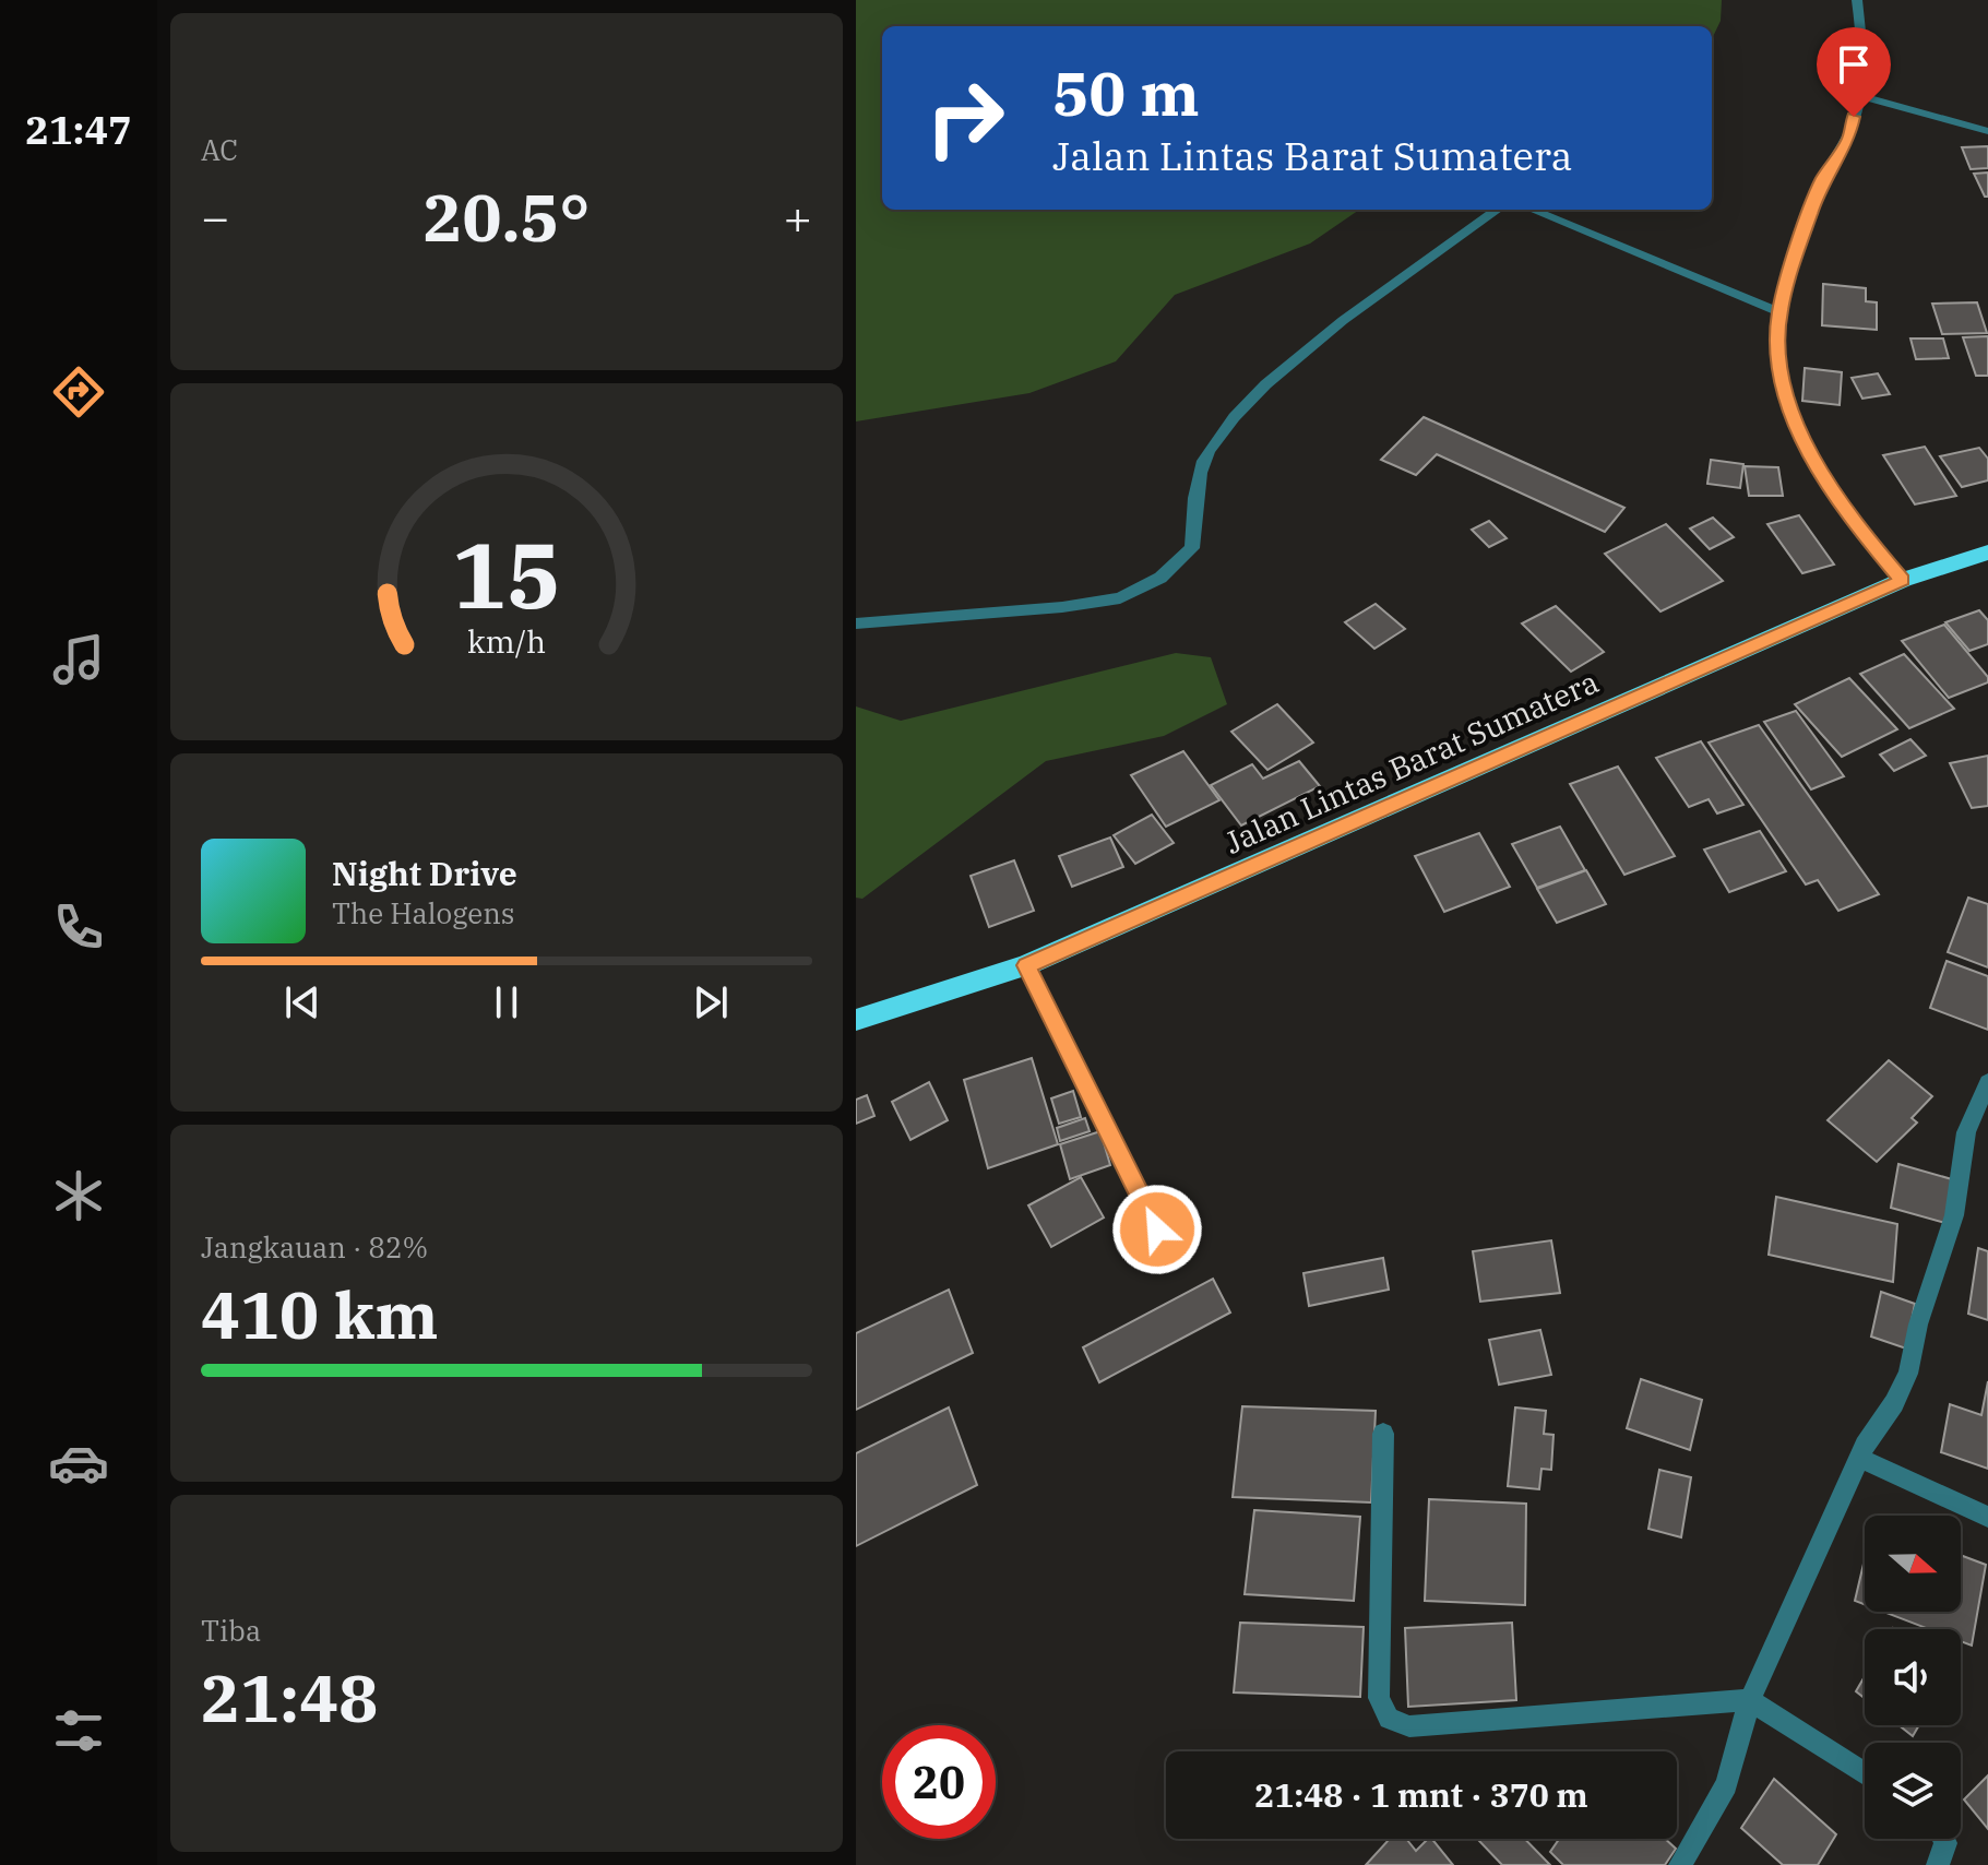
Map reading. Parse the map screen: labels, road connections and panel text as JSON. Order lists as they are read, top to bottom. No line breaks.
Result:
{"streets":{"highway":["Jalan Lintas Barat Sumatera"]},"north":"right","page":{"tabs":"21:47","tile":["AC",["Jangkauan · 82%","410 km"],["Tiba","21:48"]],"turn":["50 m","Jalan Lintas Barat Sumatera"],"heat":["−","20.5°","+"],"song":["Night Drive","The Halogens"],"limit":"20","trip":"21:48 · 1 mnt · 370 m","gauge":["15","km/h"]}}
